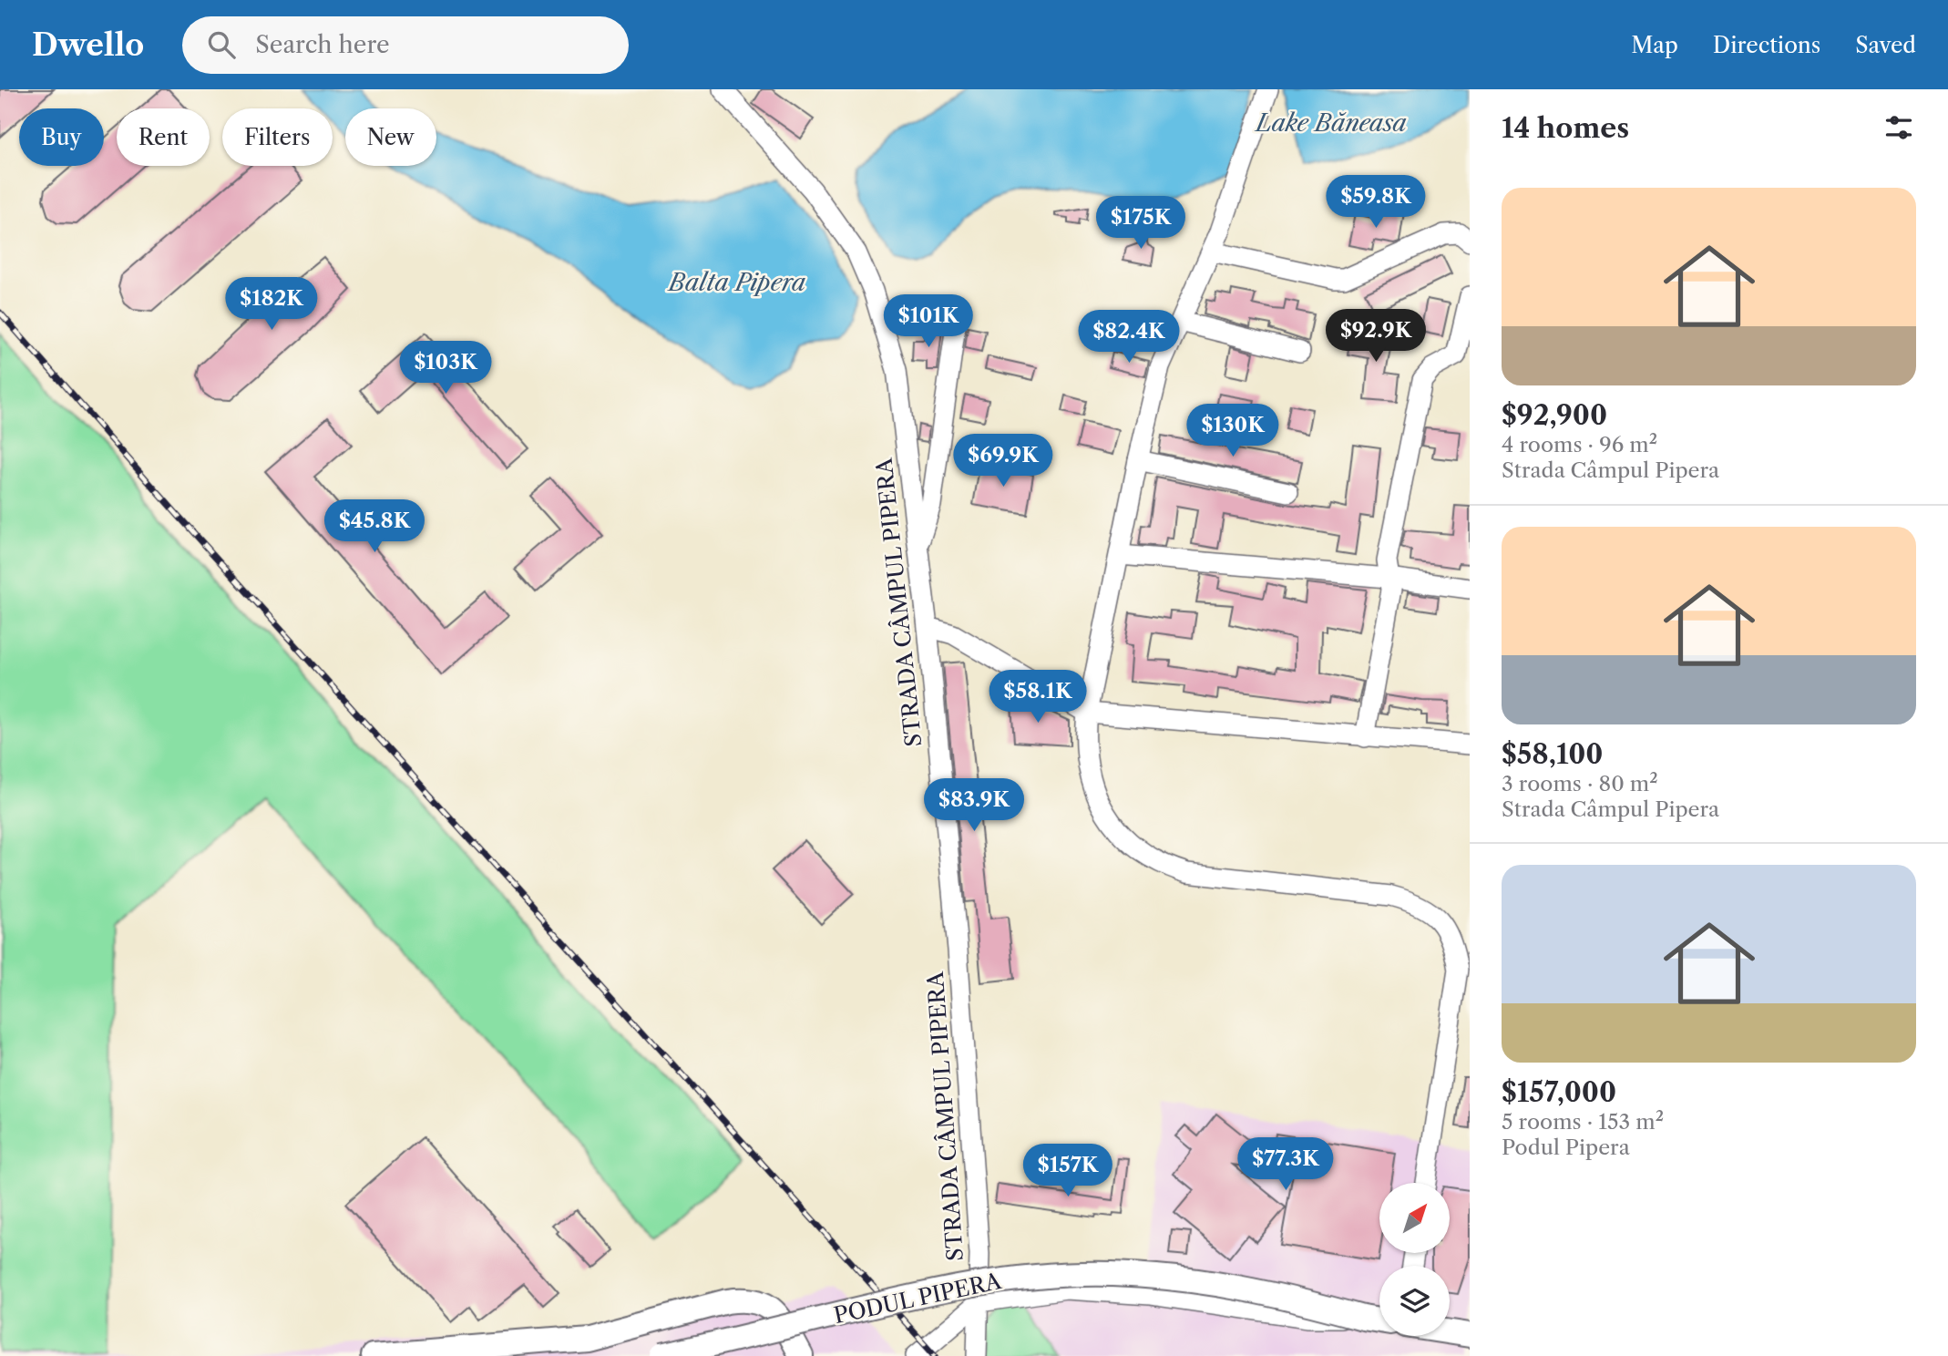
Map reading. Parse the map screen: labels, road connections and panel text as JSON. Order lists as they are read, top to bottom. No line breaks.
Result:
{"streets":{"main road":["PODUL PIPERA"],"street":["STRADA CÂMPUL PIPERA"]},"water":["Lake Băneasa","Balta Pipera"],"north":"top right","page":{"header":"Dwello","search":"Search here","nav":["Map","Directions","Saved"],"heading":"14 homes","chip":["Buy","Rent","Filters","New"],"list":[{"name":"$92,900","note":"4 rooms · 96 m² · Strada Câmpul Pipera"},{"name":"$58,100","note":"3 rooms · 80 m² · Strada Câmpul Pipera"},{"name":"$157,000","note":"5 rooms · 153 m² · Podul Pipera"}],"price":["$59.8K","$175K","$182K","$101K","$92.9K","$82.4K","$103K","$130K","$69.9K","$45.8K","$58.1K","$83.9K","$77.3K","$157K"]}}
